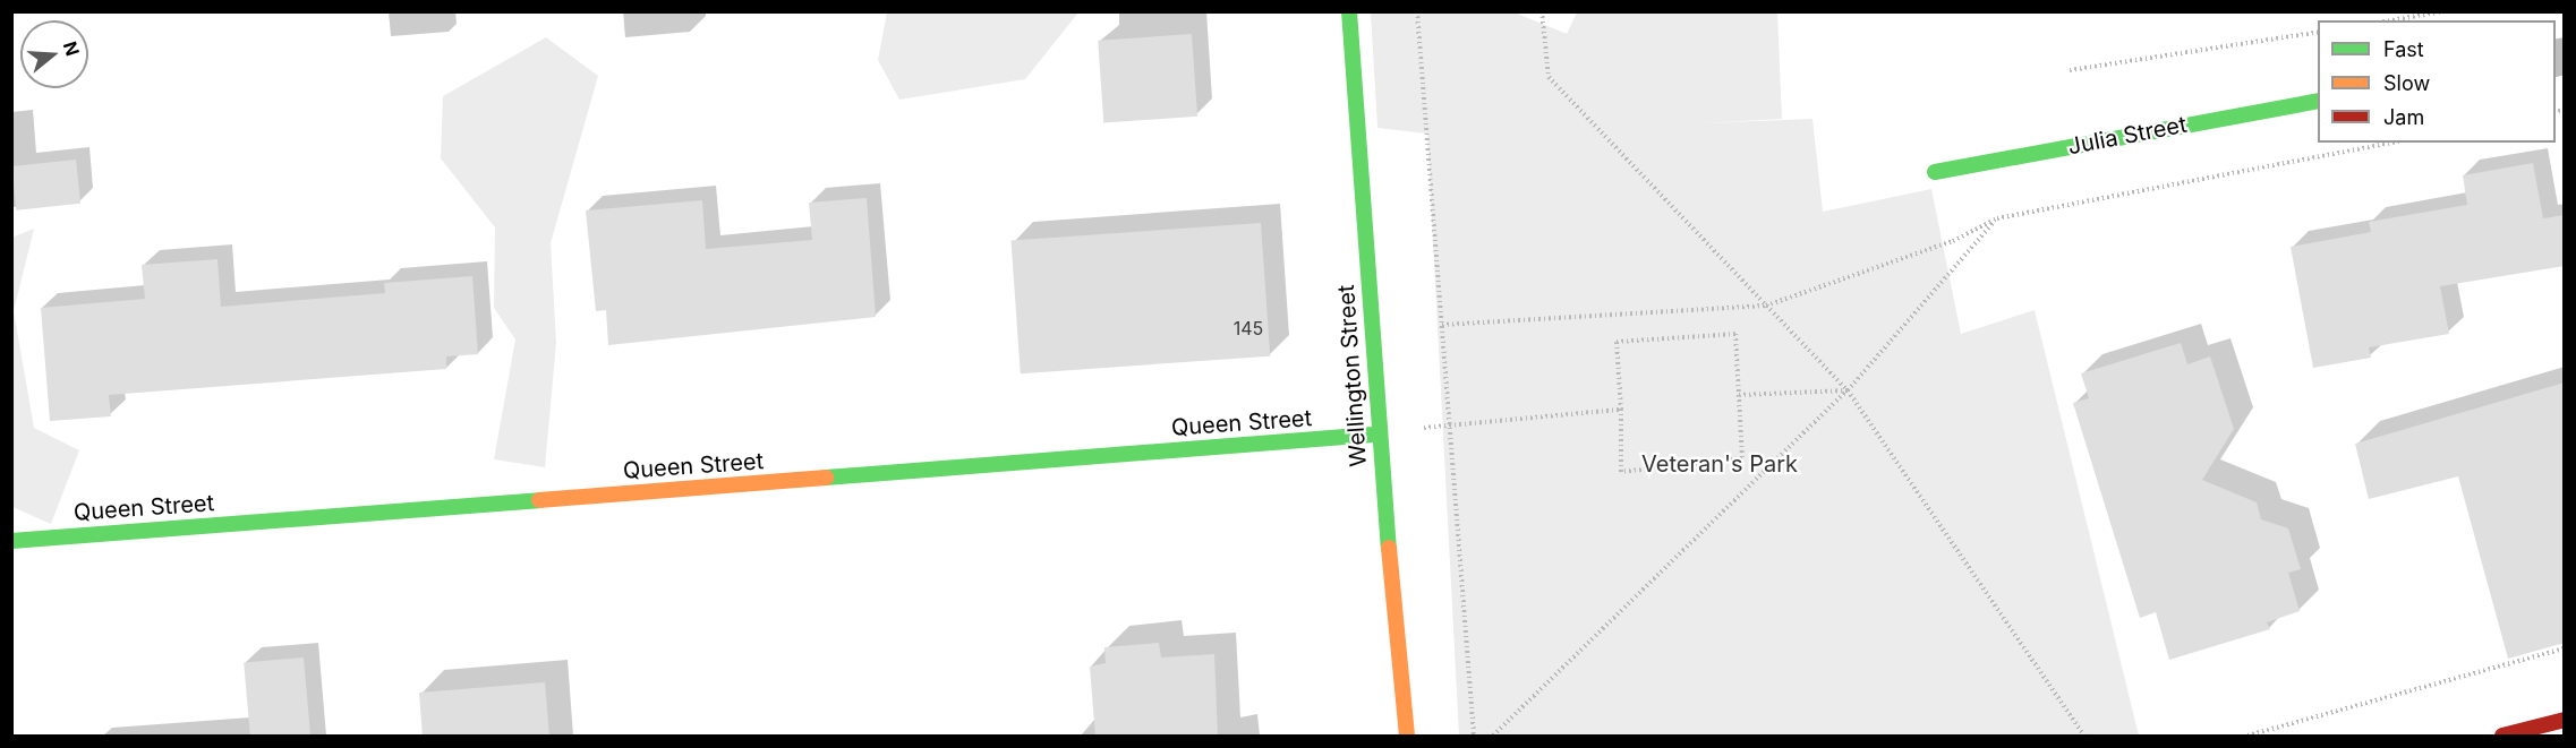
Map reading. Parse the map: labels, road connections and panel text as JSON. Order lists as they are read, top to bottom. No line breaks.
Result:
{"streets":{"street":["Julia Street","Wellington Street","Queen Street"]},"crossings":[["Wellington Street","Queen Street"]],"parks":["Veteran's Park"],"house_numbers":["145"],"legend":["Fast","Slow","Jam"],"north":"right"}
